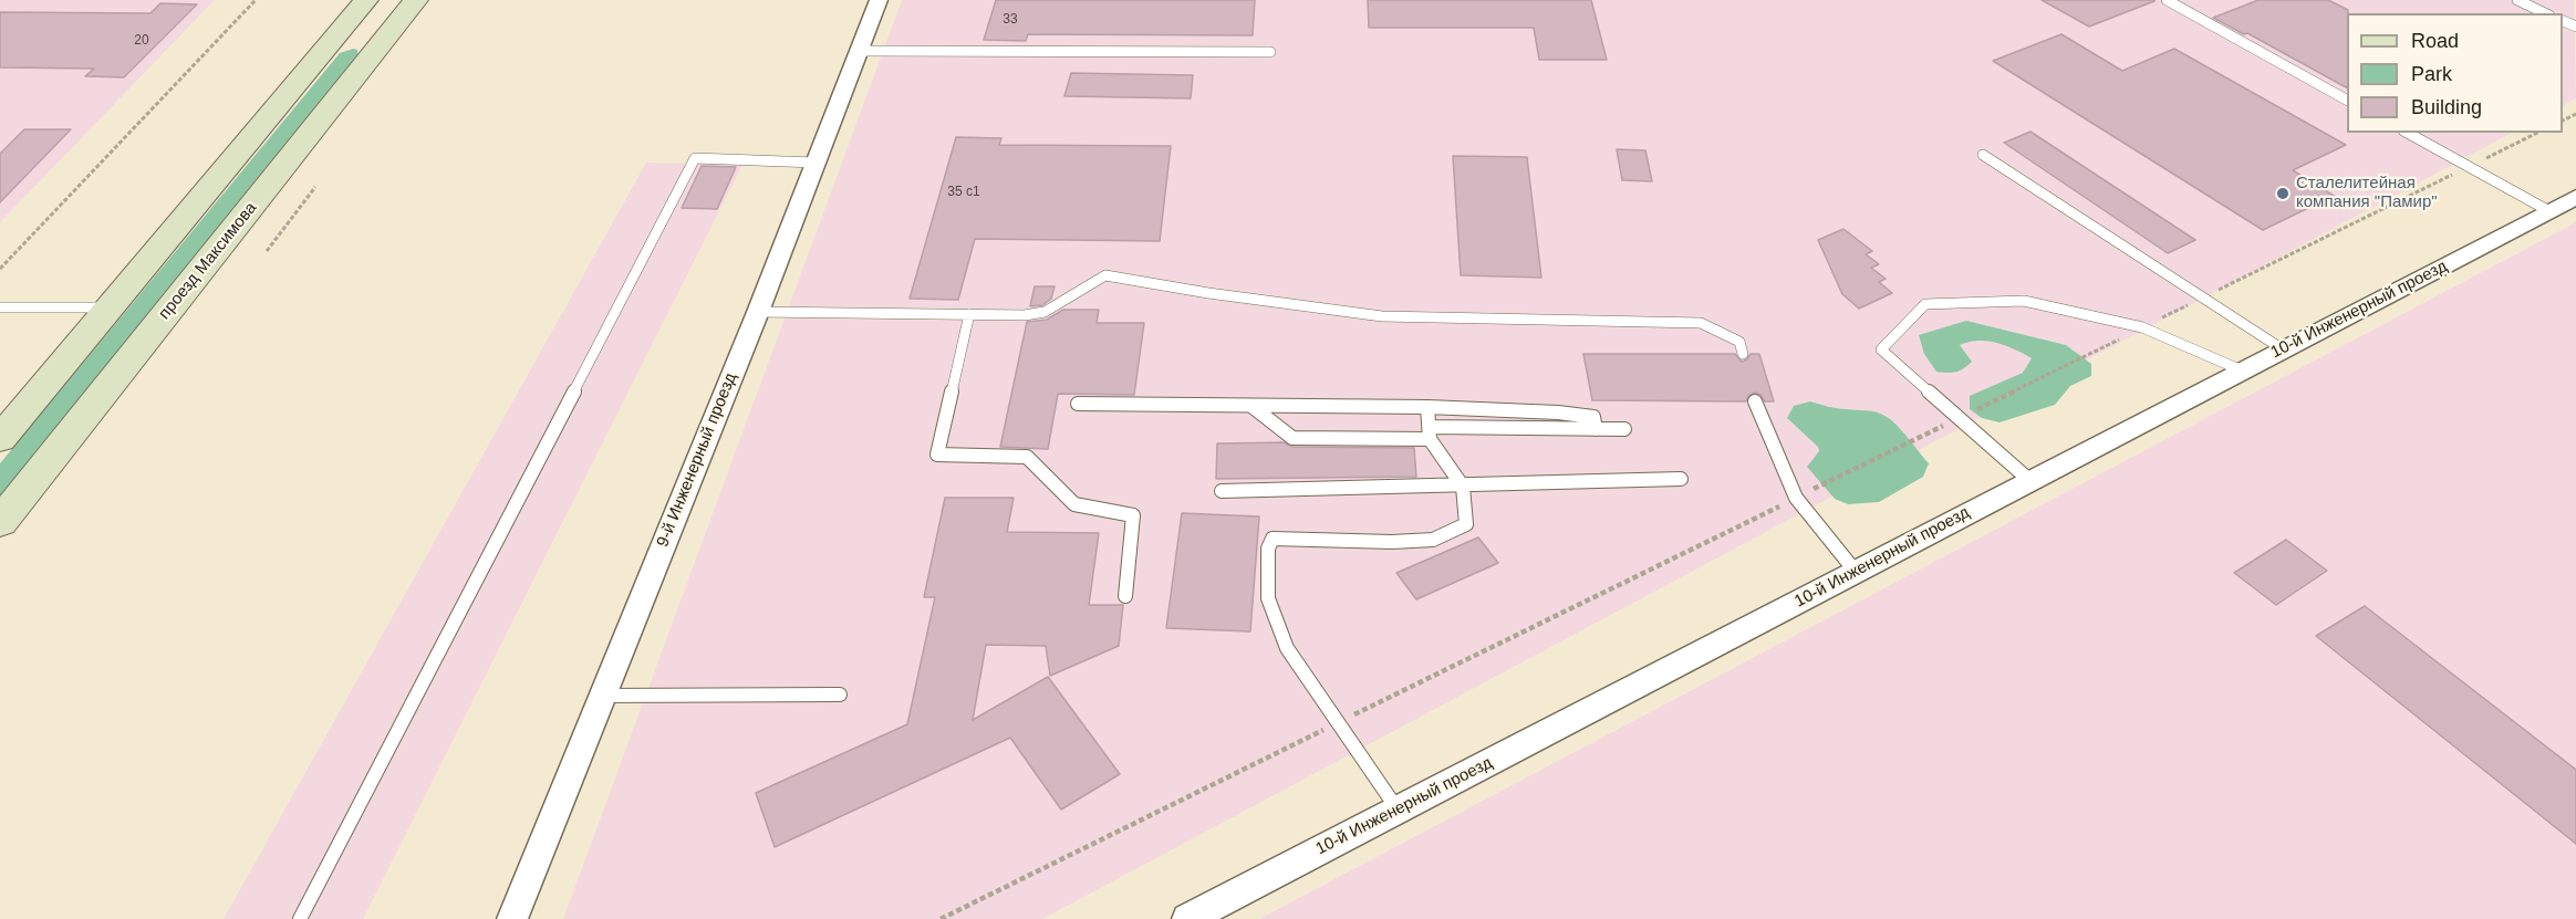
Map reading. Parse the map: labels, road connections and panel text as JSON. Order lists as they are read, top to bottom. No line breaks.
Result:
{"streets":{"main road":["проезд Максимова"],"street":["10-й Инженерный проезд","9-й Инженерный проезд"]},"places":["Сталелитейная компания \"Памир\""],"house_numbers":["33","20","35 с1"],"legend":["Road","Park","Building"]}
